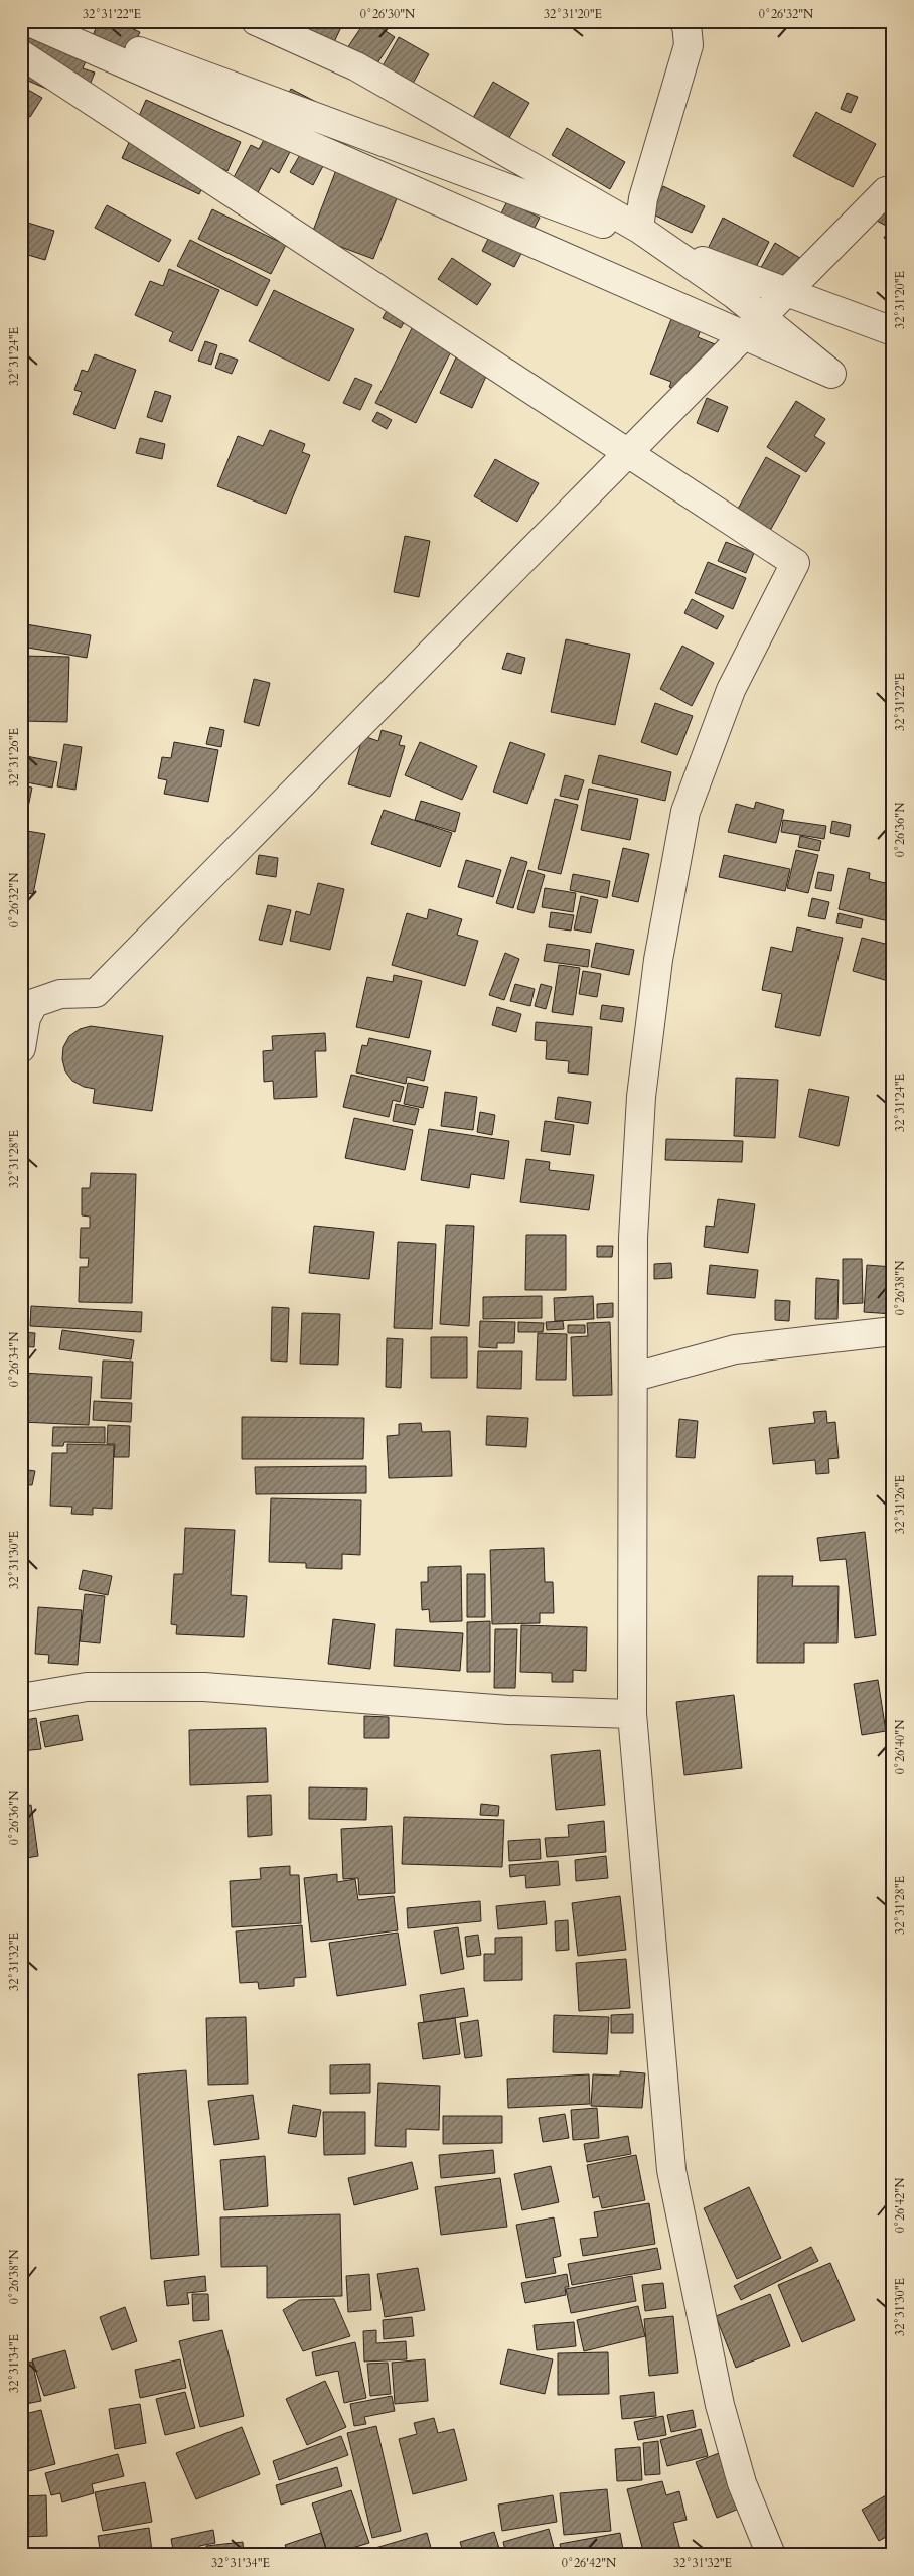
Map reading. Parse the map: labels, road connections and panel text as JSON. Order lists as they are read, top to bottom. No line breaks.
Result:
{"coordinates":["32°31'22\"E","0°26'30\"N","32°31'20\"E","0°26'32\"N","32°31'24\"E","32°31'26\"E","0°26'36\"N","32°31'28\"E","0°26'38\"N","0°26'34\"N","32°31'30\"E","0°26'40\"N","32°31'32\"E","0°26'42\"N","32°31'34\"E"]}
